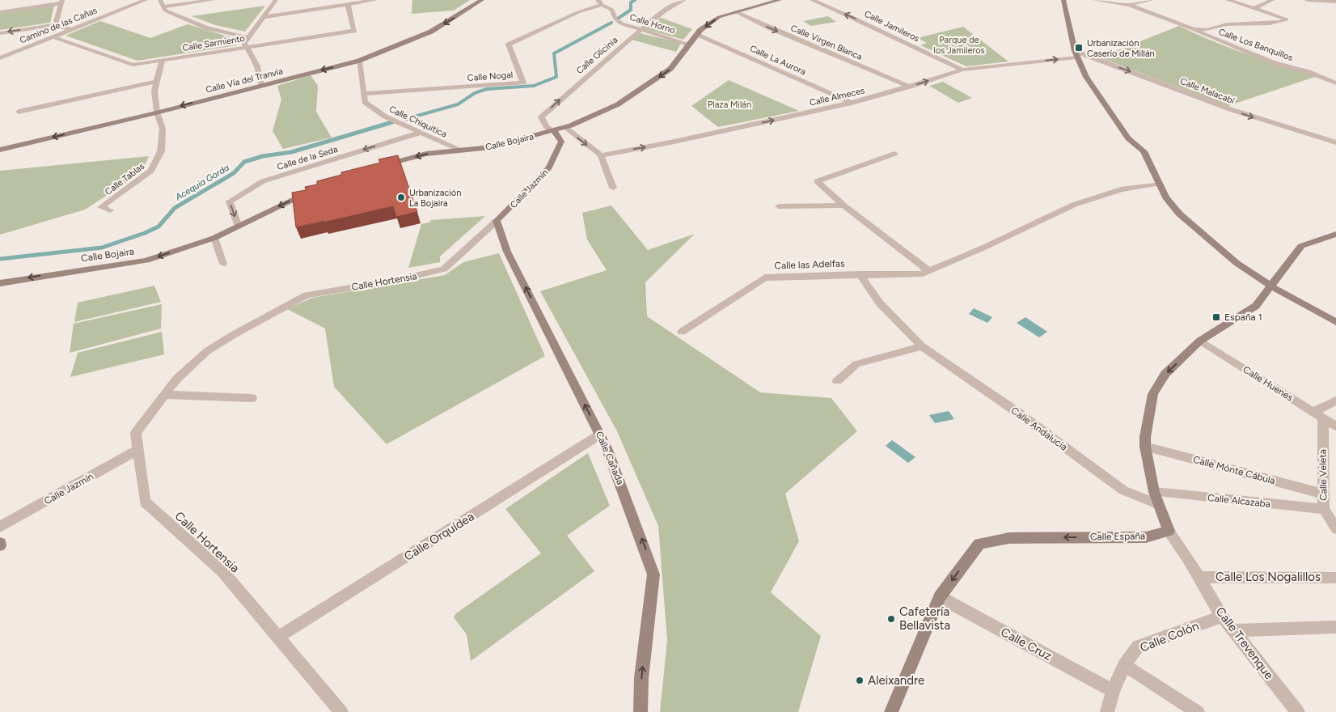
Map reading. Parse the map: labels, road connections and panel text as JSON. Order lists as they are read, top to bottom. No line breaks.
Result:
{"streets":{"street":["Calle Horno","Camino de las Cañas","Calle Jamileros","Calle Virgen Blanca","Calle Sarmiento","Calle Los Banquillos","Calle Glicinia","Calle La Aurora","Calle Nogal","Calle Vía del Tranvía","Calle Malacabí","Calle Almeces","Calle Chiquitica","Calle Bojaira","Calle de la Seda","Calle Tablas","Calle Jazmín","Calle las Adelfas","Calle Hortensia","Calle Huenes","Calle Andalucía","Calle Cañada","Calle Mónte Cábula","Calle Veleta","Calle Alcazaba","Calle Orquídea","Calle España","Calle Los Nogalillos","Calle Colón","Calle Trevenque","Calle Cruz"]},"crossings":[["Calle Horno","Calle Glicinia"],["Calle Horno","Calle Nogal"],["Calle Horno","Calle Bojaira"],["Camino de las Cañas","Calle Sarmiento"],["Calle Jamileros","Calle Almeces"],["Calle Virgen Blanca","Calle Almeces"],["Calle Virgen Blanca","Calle Bojaira"],["Calle Sarmiento","Calle Tablas"],["Calle Glicinia","Calle Bojaira"],["Calle Glicinia","Calle Jazmín"],["Calle La Aurora","Calle Almeces"],["Calle La Aurora","Calle Bojaira"],["Calle Nogal","Calle Chiquitica"],["Calle Vía del Tranvía","Calle Chiquitica"],["Calle Vía del Tranvía","Calle Tablas"],["Calle Malacabí","Calle Almeces"],["Calle Chiquitica","Calle Bojaira"],["Calle Chiquitica","Calle de la Seda"],["Calle Bojaira","Calle de la Seda"],["Calle Bojaira","Calle Jazmín"],["Calle Jazmín","Calle Hortensia"],["Calle Jazmín","Calle Cañada"],["Calle las Adelfas","Calle Andalucía"],["Calle Hortensia","Calle Cañada"],["Calle Hortensia","Calle Orquídea"],["Calle Huenes","Calle Veleta"],["Calle Cañada","Calle Orquídea"],["Calle Mónte Cábula","Calle Veleta"],["Calle Veleta","Calle Alcazaba"],["Calle España","Calle Trevenque"],["Calle España","Calle Cruz"],["Calle Los Nogalillos","Calle Trevenque"],["Calle Colón","Calle Trevenque"],["Calle Colón","Calle Cruz"]],"one_way":["Calle Jamileros","Calle Virgen Blanca","Calle Glicinia","Calle Malacabí","Calle Almeces","Calle Bojaira","Calle de la Seda","Calle Cañada","Calle España"],"water":["Acequia Gorda"],"parks":["Parque de los Jamileros","Plaza Milán"],"places":{"transit":["Urbanización Caserío de Millán","España 1"],"other":["Urbanización La Bojaira","Cafetería Bellavista","Aleixandre"]}}
